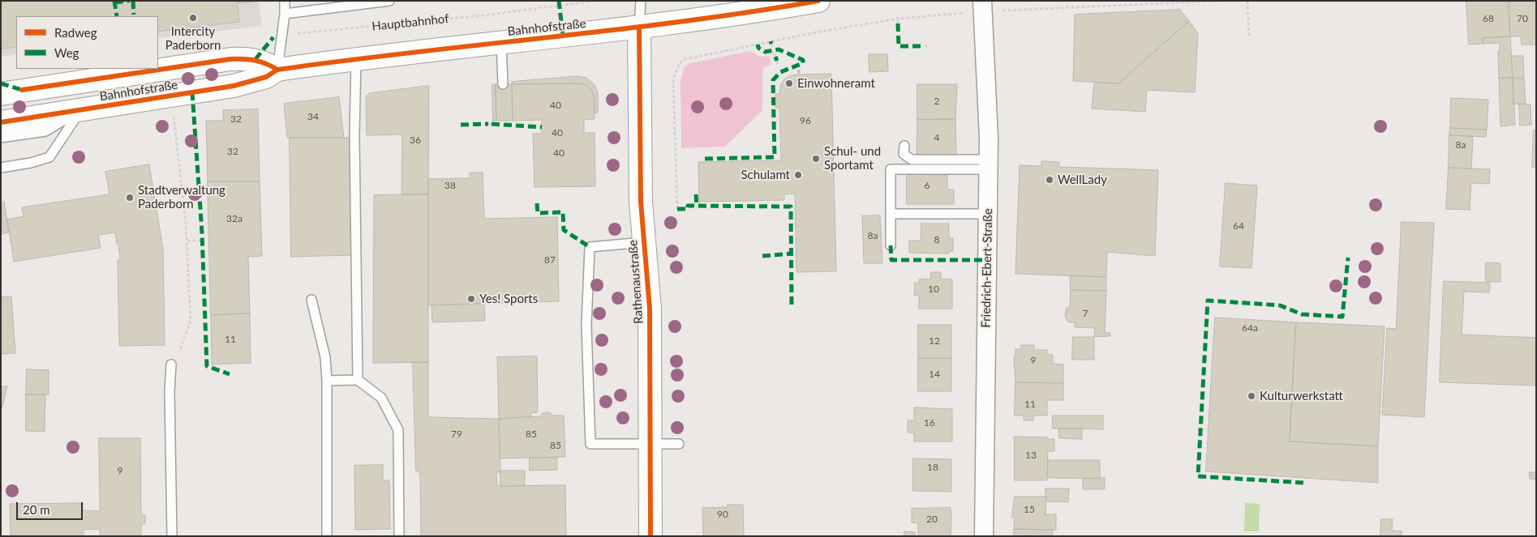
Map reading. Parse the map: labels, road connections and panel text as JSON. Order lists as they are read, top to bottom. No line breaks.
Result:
{"streets":{"main road":["Bahnhofstraße","Rathenaustraße"],"street":["Friedrich-Ebert-Straße"],"path":["Hauptbahnhof"]},"crossings":[["Bahnhofstraße","Rathenaustraße"]],"places":["Intercity Paderborn","Einwohneramt","Schul- und Sportamt","Schulamt","WellLady","Stadtverwaltung Paderborn","Yes! Sports","Kulturwerkstatt"],"house_numbers":["68","70","2","40","34","32","96","40","4","36","8a","32","40","38","6","32a","64","8a","8","87","10","7","64a","11","12","9","14","11","16","79","85","85","13","18","9","15","90","20"],"legend":["Radweg","Weg"],"scale_bar":"20 m"}
